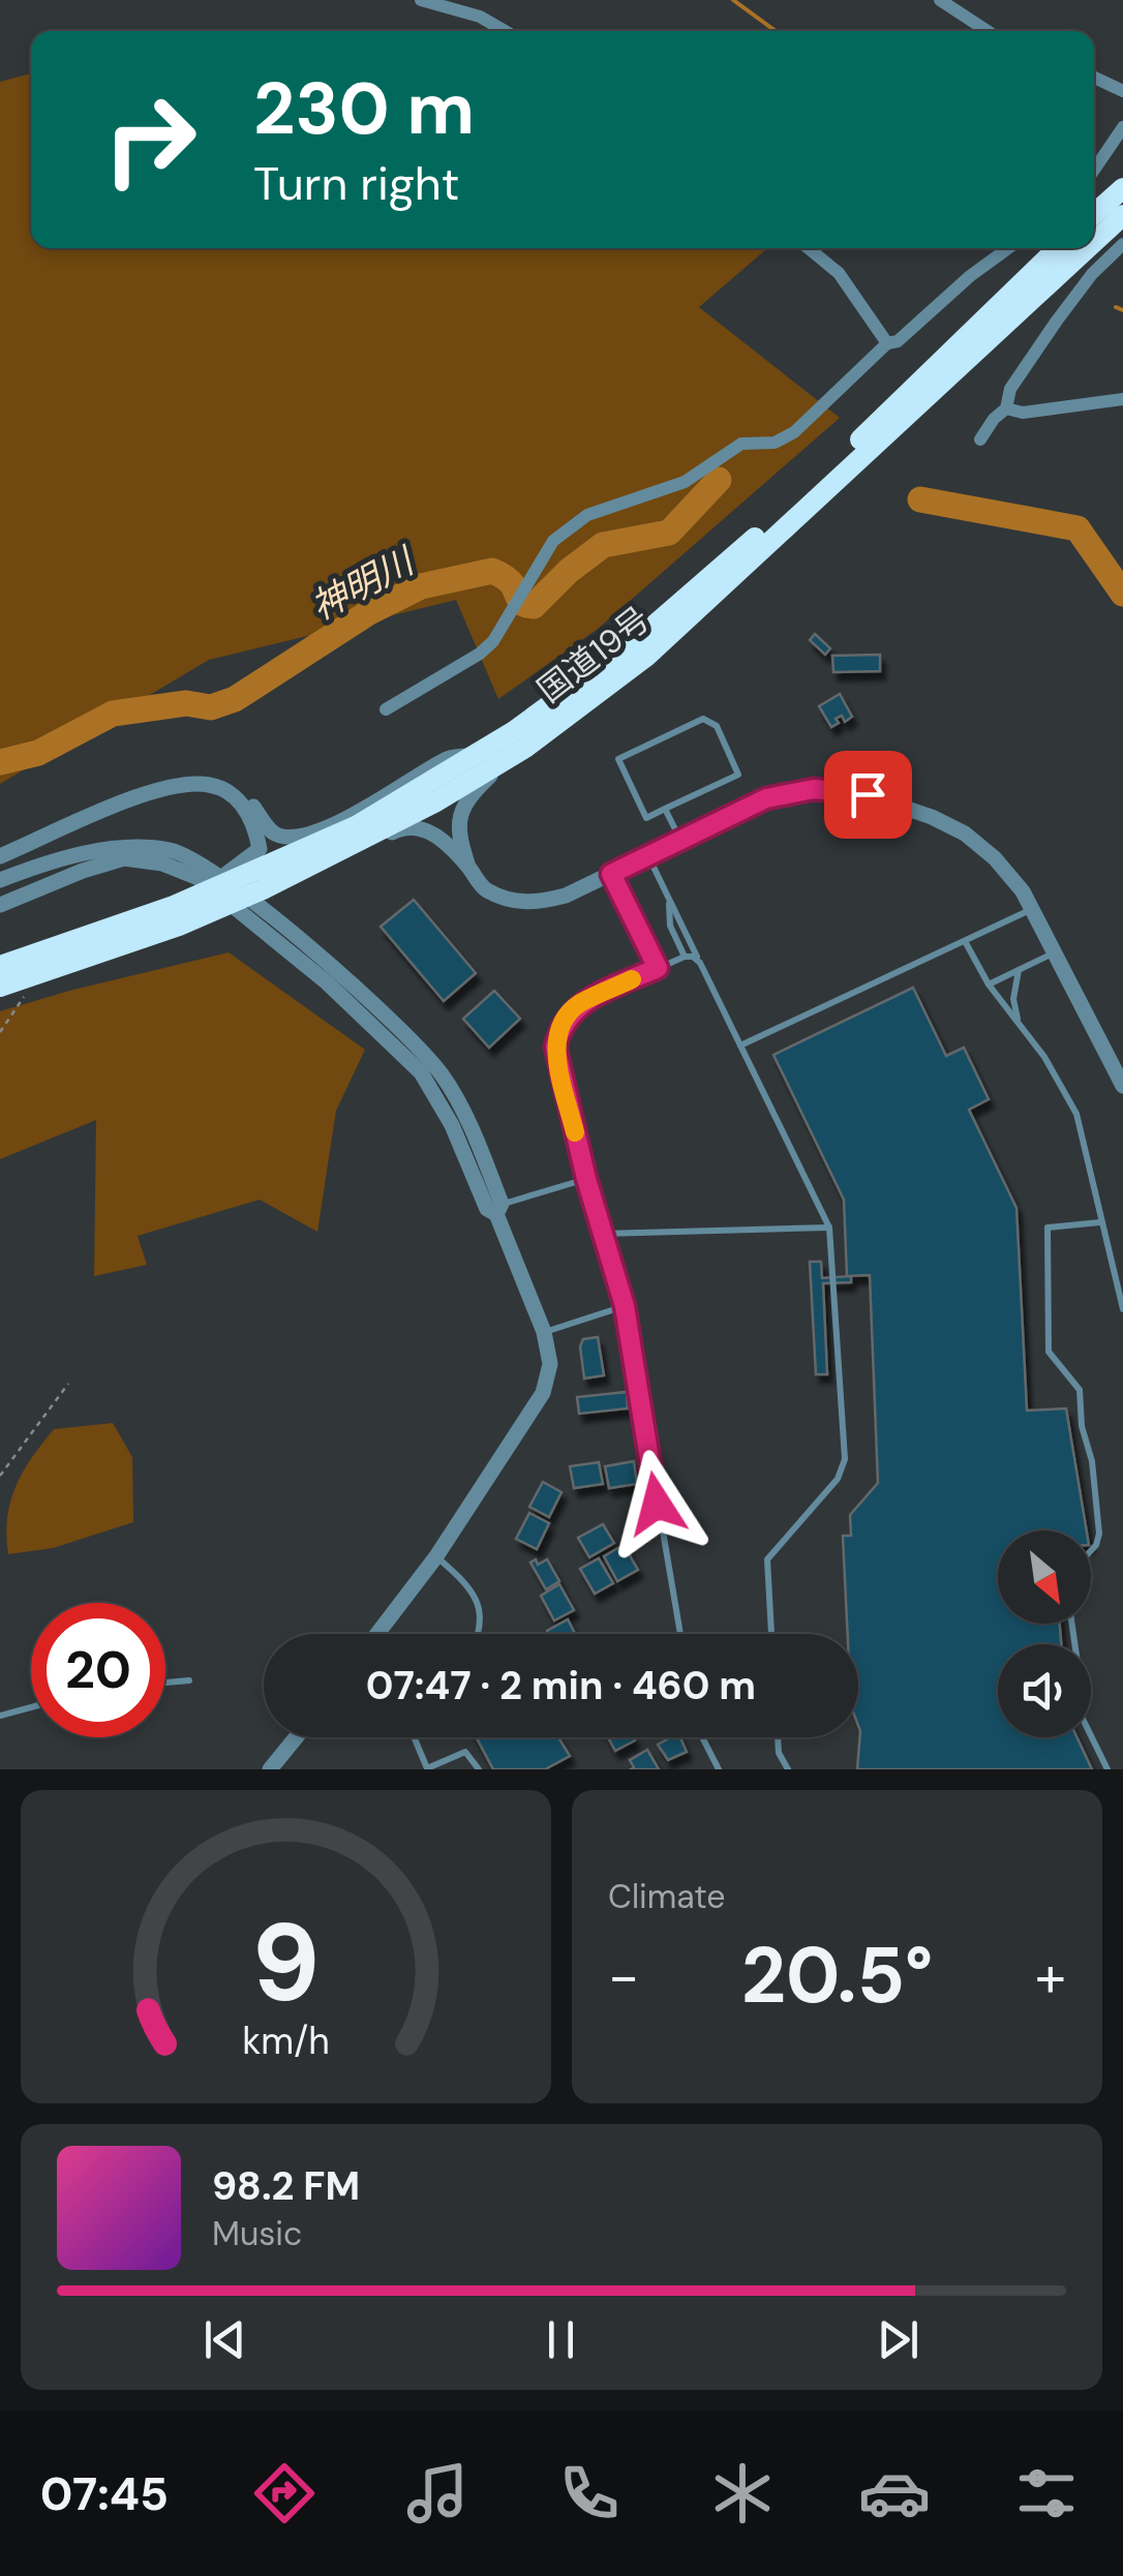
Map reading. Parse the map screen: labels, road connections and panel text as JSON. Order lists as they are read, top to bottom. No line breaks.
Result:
{"streets":{"highway":["国道19号"]},"water":["神明川"],"north":"bottom right","page":{"turn":["230 m","Turn right"],"limit":"20","trip":"07:47 · 2 min · 460 m","tile":"Climate","heat":["−","20.5°","+"],"song":["98.2 FM","Music"],"tabs":"07:45","gauge":["9","km/h"]}}
